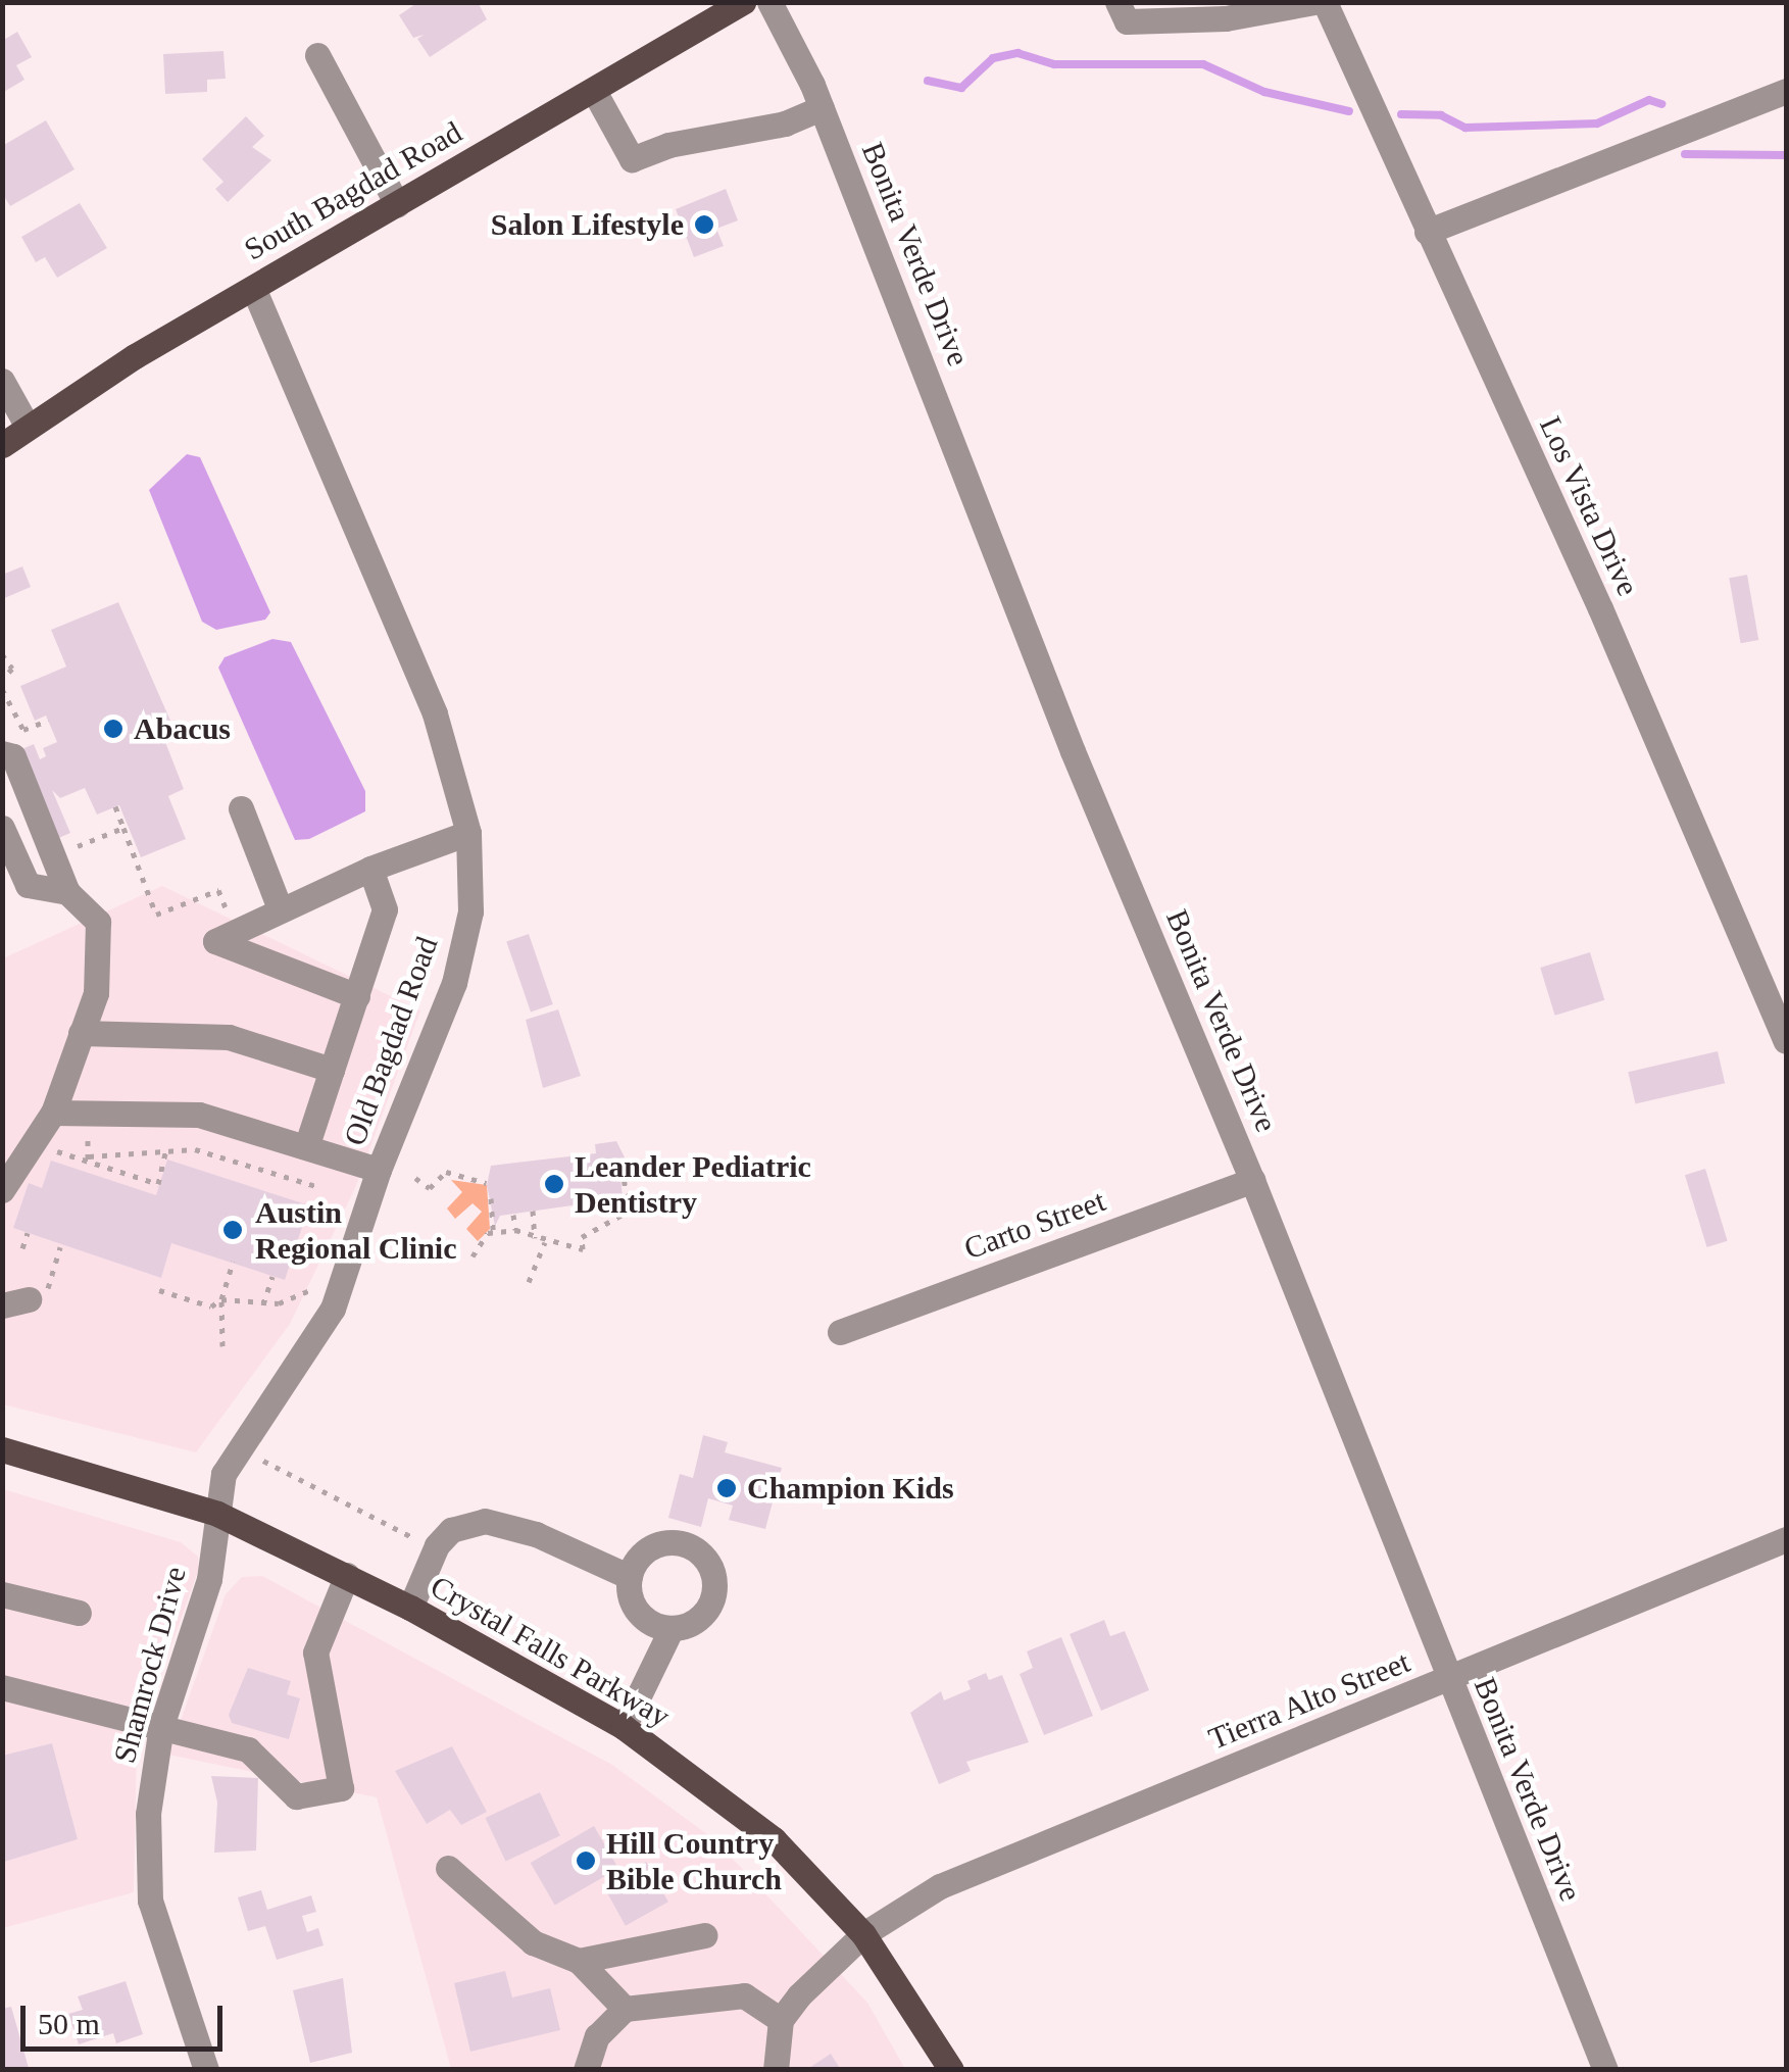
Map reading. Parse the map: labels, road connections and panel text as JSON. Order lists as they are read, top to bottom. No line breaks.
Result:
{"streets":{"main road":["South Bagdad Road","Crystal Falls Parkway"],"street":["Bonita Verde Drive","Los Vista Drive","Old Bagdad Road","Carto Street","Shamrock Drive","Tierra Alto Street"]},"crossings":[["South Bagdad Road","Old Bagdad Road"],["Bonita Verde Drive","Carto Street"],["Bonita Verde Drive","Tierra Alto Street"],["Old Bagdad Road","Crystal Falls Parkway"],["Old Bagdad Road","Shamrock Drive"],["Crystal Falls Parkway","Shamrock Drive"],["Crystal Falls Parkway","Tierra Alto Street"]],"places":["Salon Lifestyle","Abacus","Leander Pediatric Dentistry","Austin Regional Clinic","Champion Kids","Hill Country Bible Church"],"scale_bar":"50 m"}
